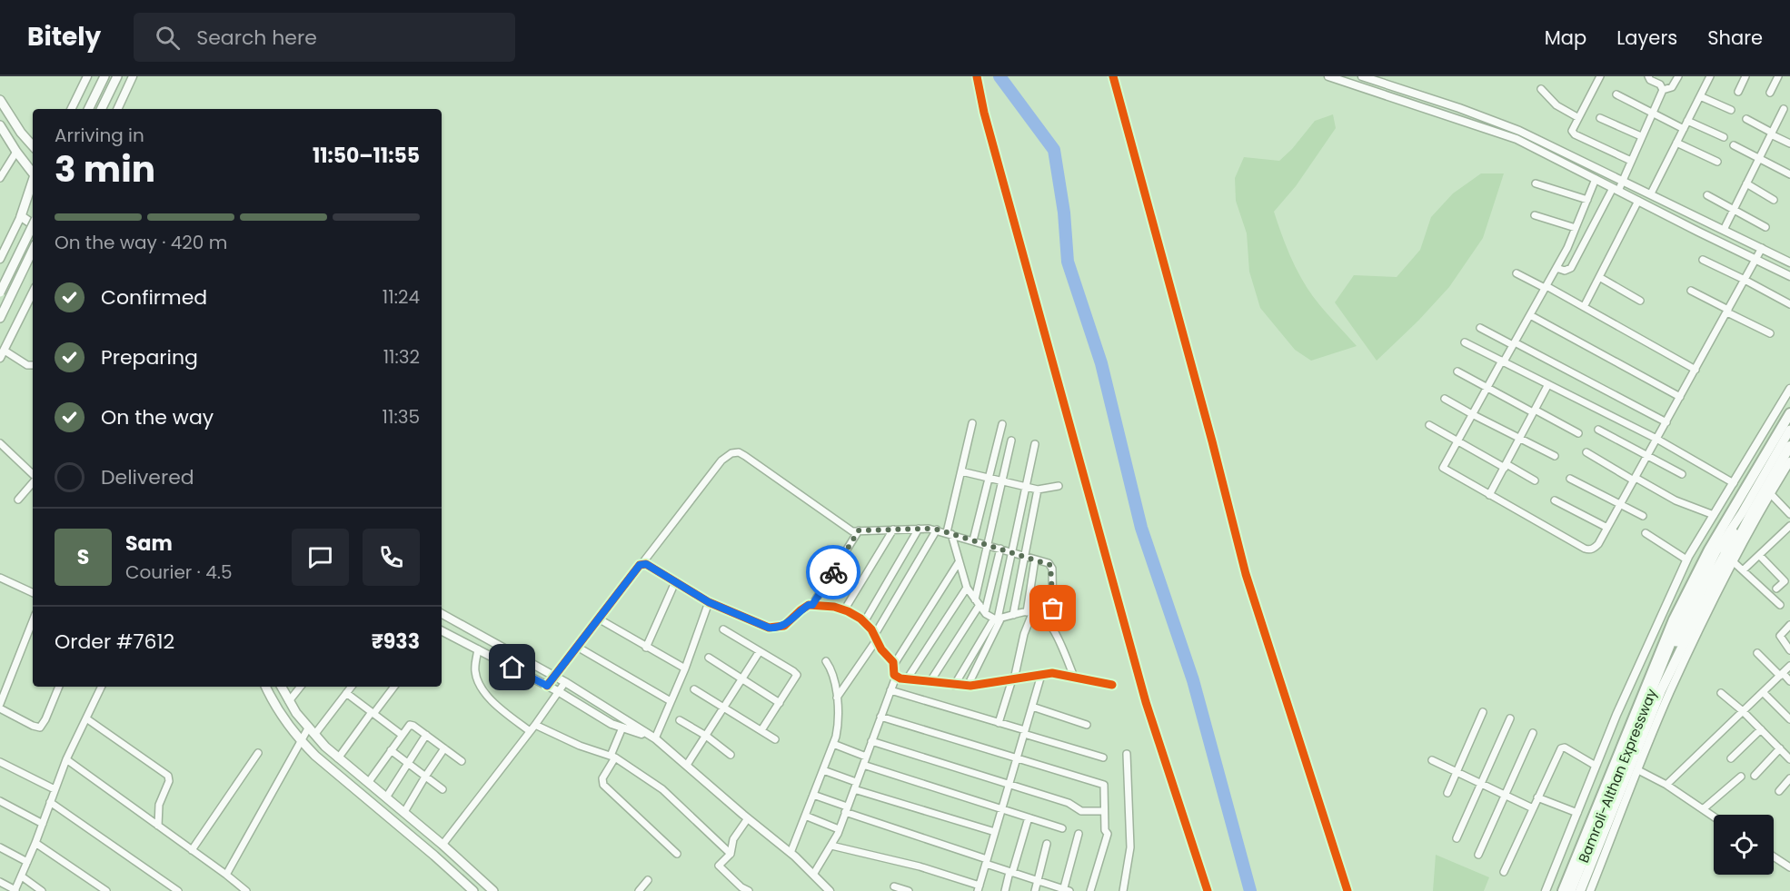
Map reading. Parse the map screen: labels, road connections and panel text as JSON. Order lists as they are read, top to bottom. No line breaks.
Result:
{"streets":{"main road":["Bamroli-Althan Expressway"]},"page":{"header":"Bitely","search":"Search here","nav":["Map","Layers","Share"],"heading":["3 min","Arriving in","11:50–11:55"],"panel":["Sam","Courier · 4.5","Order #7612","₹933"],"bar":"On the way · 420 m","list":[["Confirmed","11:24"],["Preparing","11:32"],["On the way","11:35"],"Delivered"],"round":"S"}}
